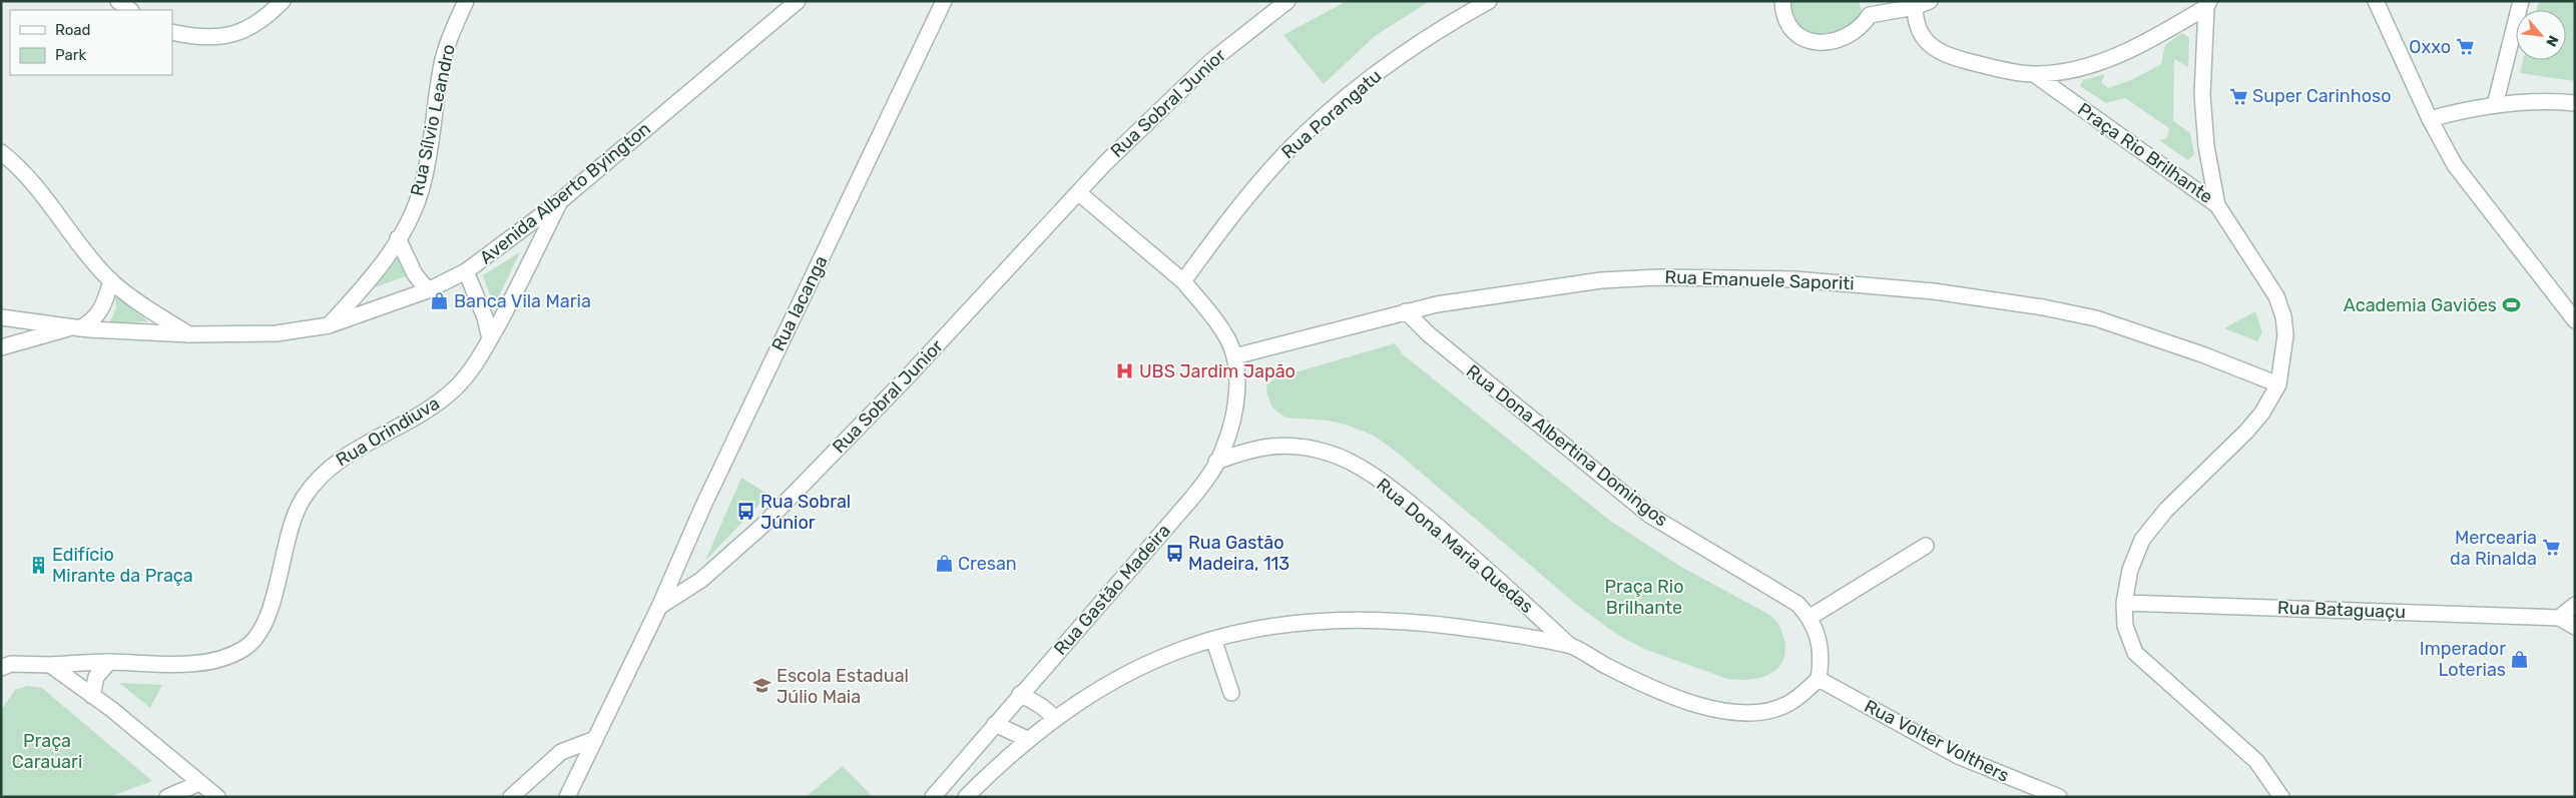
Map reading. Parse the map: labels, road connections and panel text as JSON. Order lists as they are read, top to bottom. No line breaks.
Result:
{"streets":{"street":["Rua Sobral Junior","Rua Porangatu","Rua Sílvio Leandro","Praça Rio Brilhante","Avenida Alberto Byington","Rua Emanuele Saporiti","Rua Iacanga","Rua Orindiuva","Rua Dona Albertina Domingos","Rua Dona Maria Quedas","Rua Gastão Madeira","Rua Bataguaçu","Rua Volter Volthers"]},"crossings":[["Rua Sobral Junior","Rua Iacanga"],["Rua Sobral Junior","Rua Gastão Madeira"],["Rua Porangatu","Rua Gastão Madeira"],["Rua Sílvio Leandro","Avenida Alberto Byington"],["Avenida Alberto Byington","Rua Orindiuva"],["Rua Emanuele Saporiti","Rua Dona Albertina Domingos"],["Rua Emanuele Saporiti","Rua Gastão Madeira"],["Rua Dona Albertina Domingos","Rua Volter Volthers"],["Rua Dona Maria Quedas","Rua Gastão Madeira"]],"parks":["Praça Rio Brilhante","Praça Carauari"],"places":{"supermarket":["Oxxo","Super Carinhoso","Mercearia da Rinalda"],"shop":["Banca Vila Maria","Cresan","Imperador Loterias"],"sports":["Academia Gaviões"],"hospital":["UBS Jardim Japão"],"bus stop":["Rua Sobral Júnior","Rua Gastão Madeira, 113"],"building":["Edifício Mirante da Praça"],"school or university":["Escola Estadual Júlio Maia"]},"legend":["Road","Park"],"north":"bottom right"}
